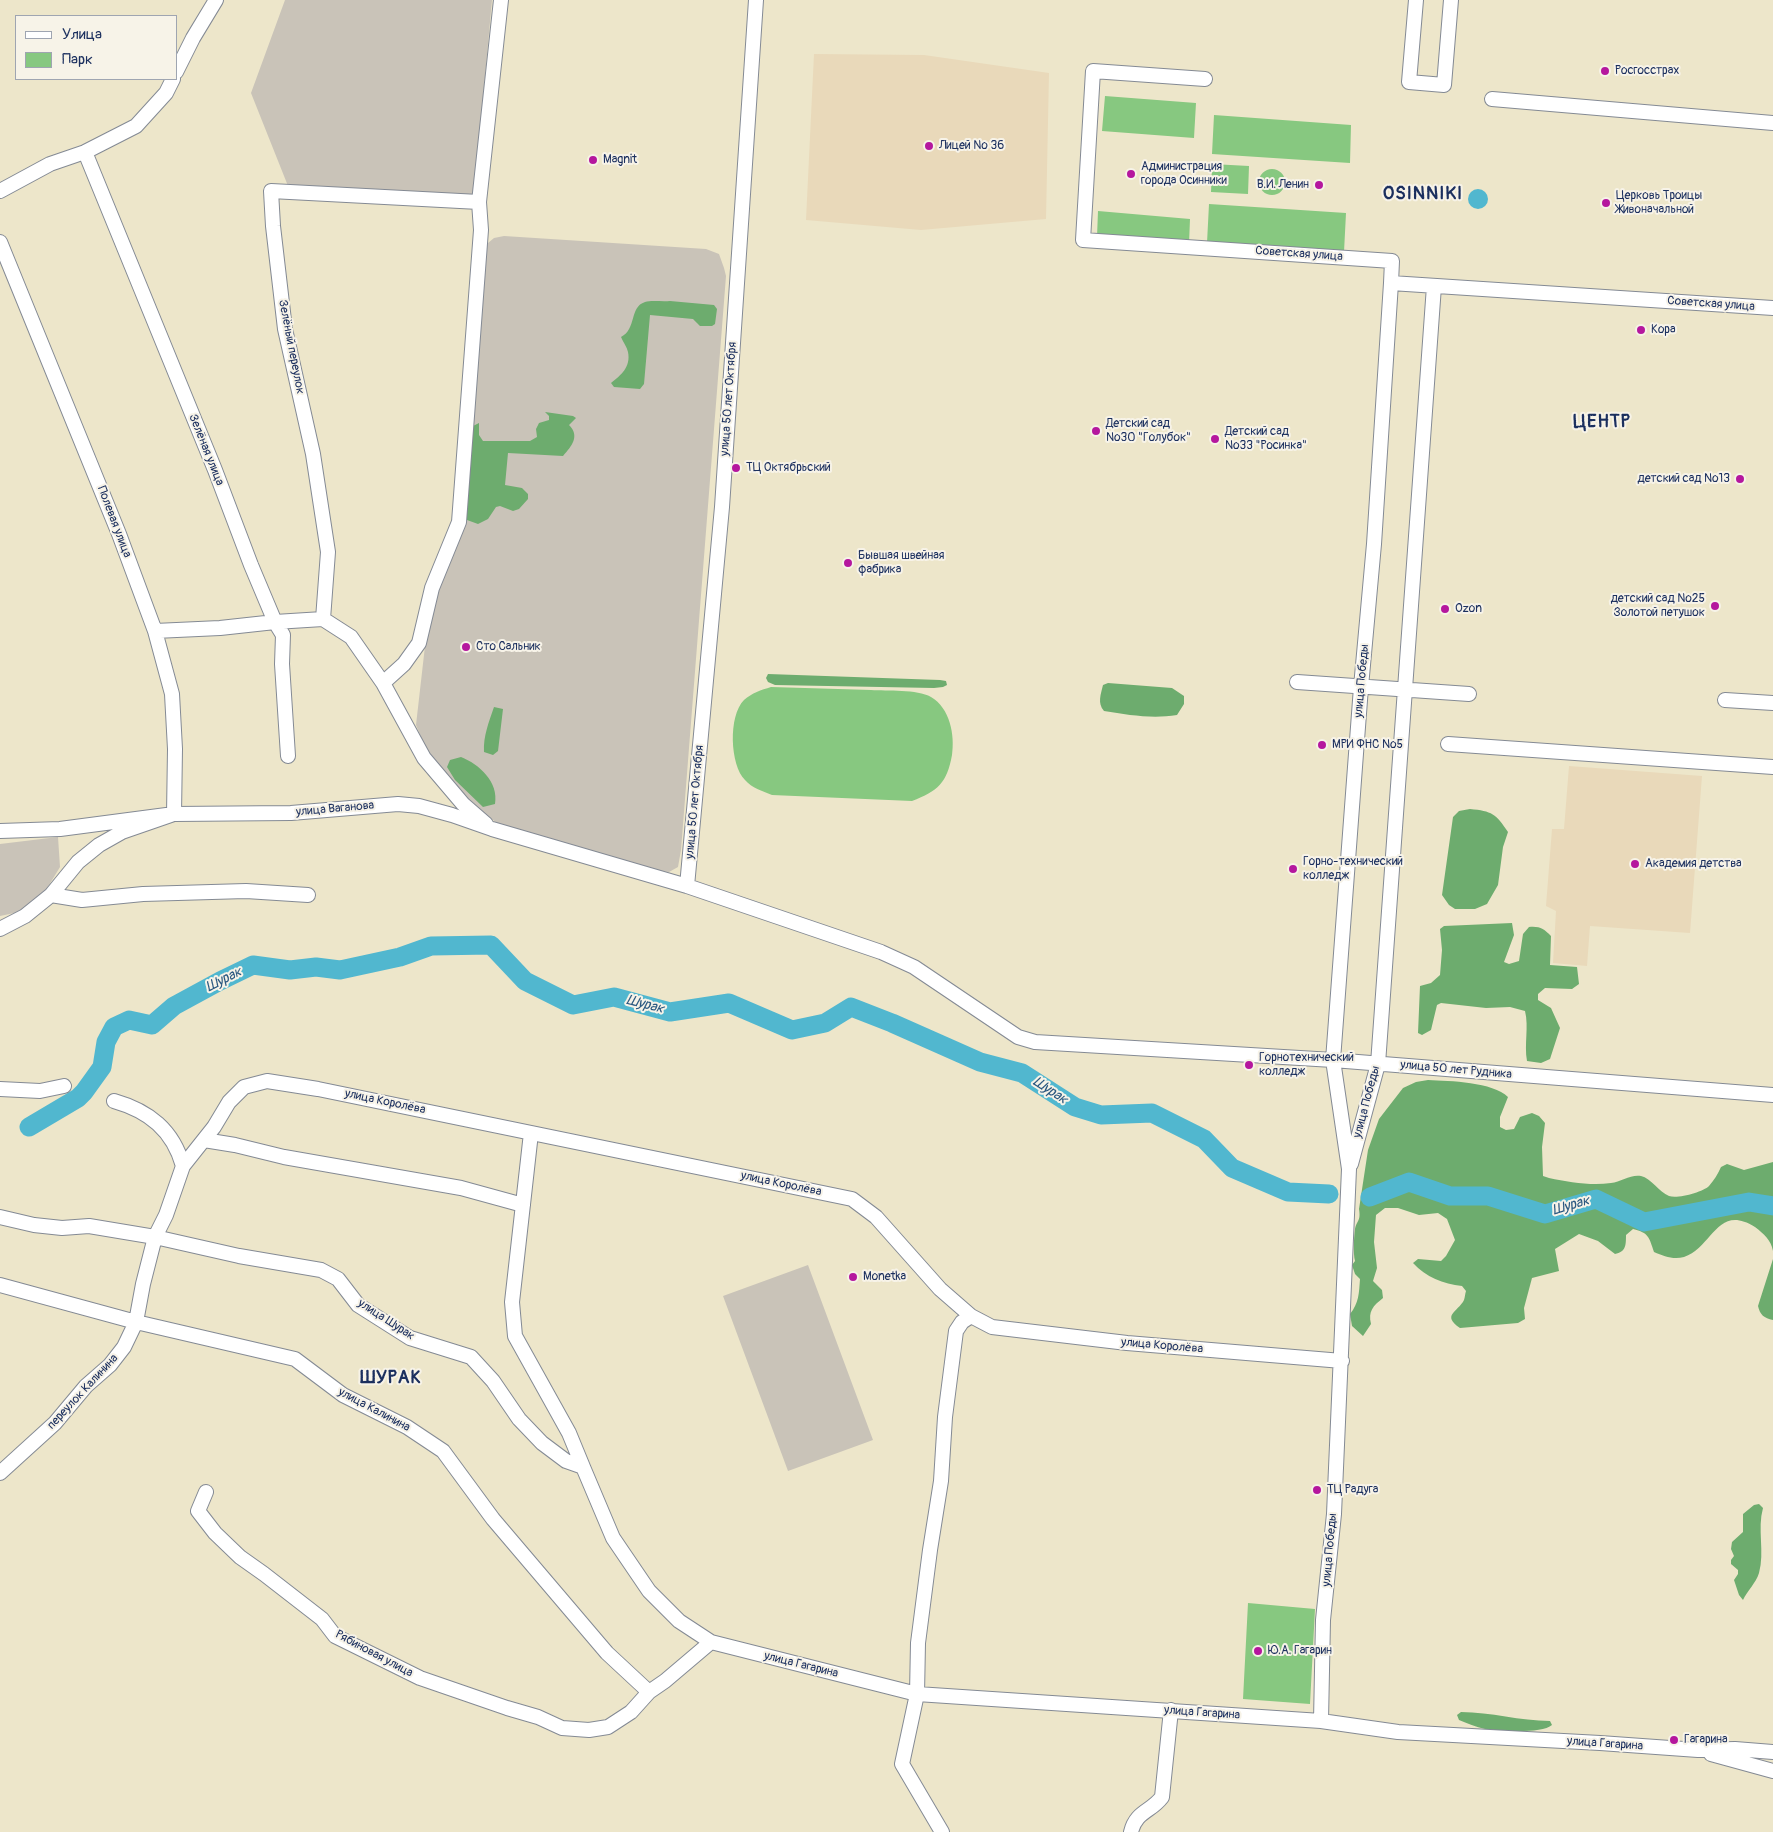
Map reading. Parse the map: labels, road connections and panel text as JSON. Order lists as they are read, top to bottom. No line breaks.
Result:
{"streets":{"street":["Советская улица","Зелёный переулок","улица 50 лет Октября","Зелёная улица","Полевая улица","улица Победы","улица Ваганова","улица 50 лет Рудника","улица Королёва","улица Шурак","переулок Калинина","улица Калинина","Рябиновая улица","улица Гагарина"]},"crossings":[["Советская улица","улица Победы"],["улица 50 лет Октября","улица Ваганова"],["улица 50 лет Октября","улица 50 лет Рудника"],["Полевая улица","улица Ваганова"],["улица Победы","улица 50 лет Рудника"],["улица Победы","улица Королёва"],["улица Победы","улица Гагарина"],["улица Ваганова","улица 50 лет Рудника"],["улица Шурак","переулок Калинина"],["переулок Калинина","улица Калинина"],["улица Калинина","Рябиновая улица"]],"districts":["OSINNIKI","ЦЕНТР","ШУРАК"],"water":["Шурак"],"places":["Росгосстрах","Лицей № 36","Magnit","Администрация города Осинники","В.И. Ленин","Церковь Троицы Живоначальной","Кора","Детский сад №30 \"Голубок\"","Детский сад №33 \"Росинка\"","ТЦ Октябрьский","детский сад №13","Бывшая швейная фабрика","детский сад №25 Золотой петушок","Ozon","Сто Сальник","МРИ ФНС №5","Академия детства","Горно-технический колледж","Горнотехнический колледж","Monetka","ТЦ Радуга","Ю.А. Гагарин","Гагарина"],"legend":["Улица","Парк"]}
